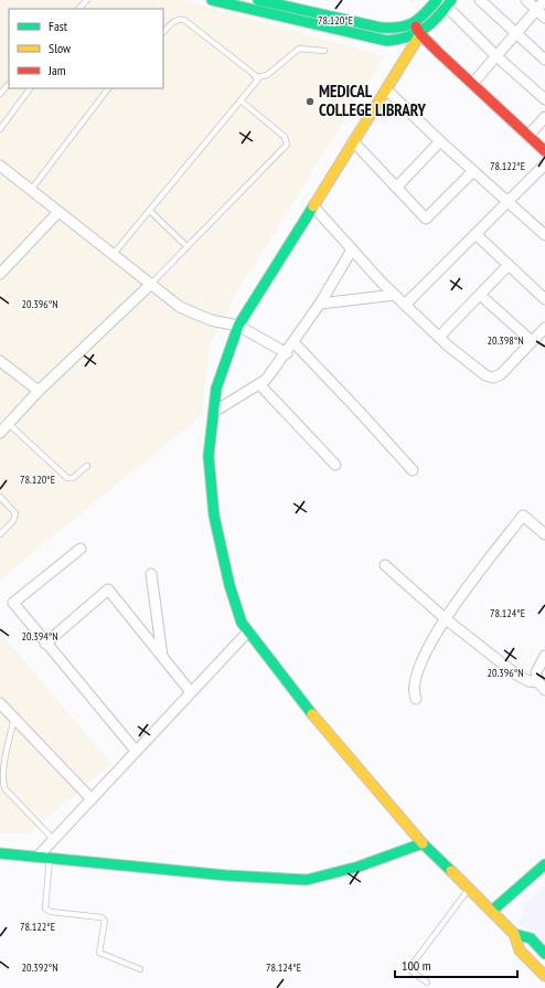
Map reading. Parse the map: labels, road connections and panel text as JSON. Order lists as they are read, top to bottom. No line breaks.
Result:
{"places":["MEDICAL COLLEGE LIBRARY"],"legend":["Fast","Slow","Jam"],"scale_bar":"100 m","coordinates":["78.120°E","78.122°E","20.396°N","20.398°N","78.124°E","20.394°N","20.392°N"]}
